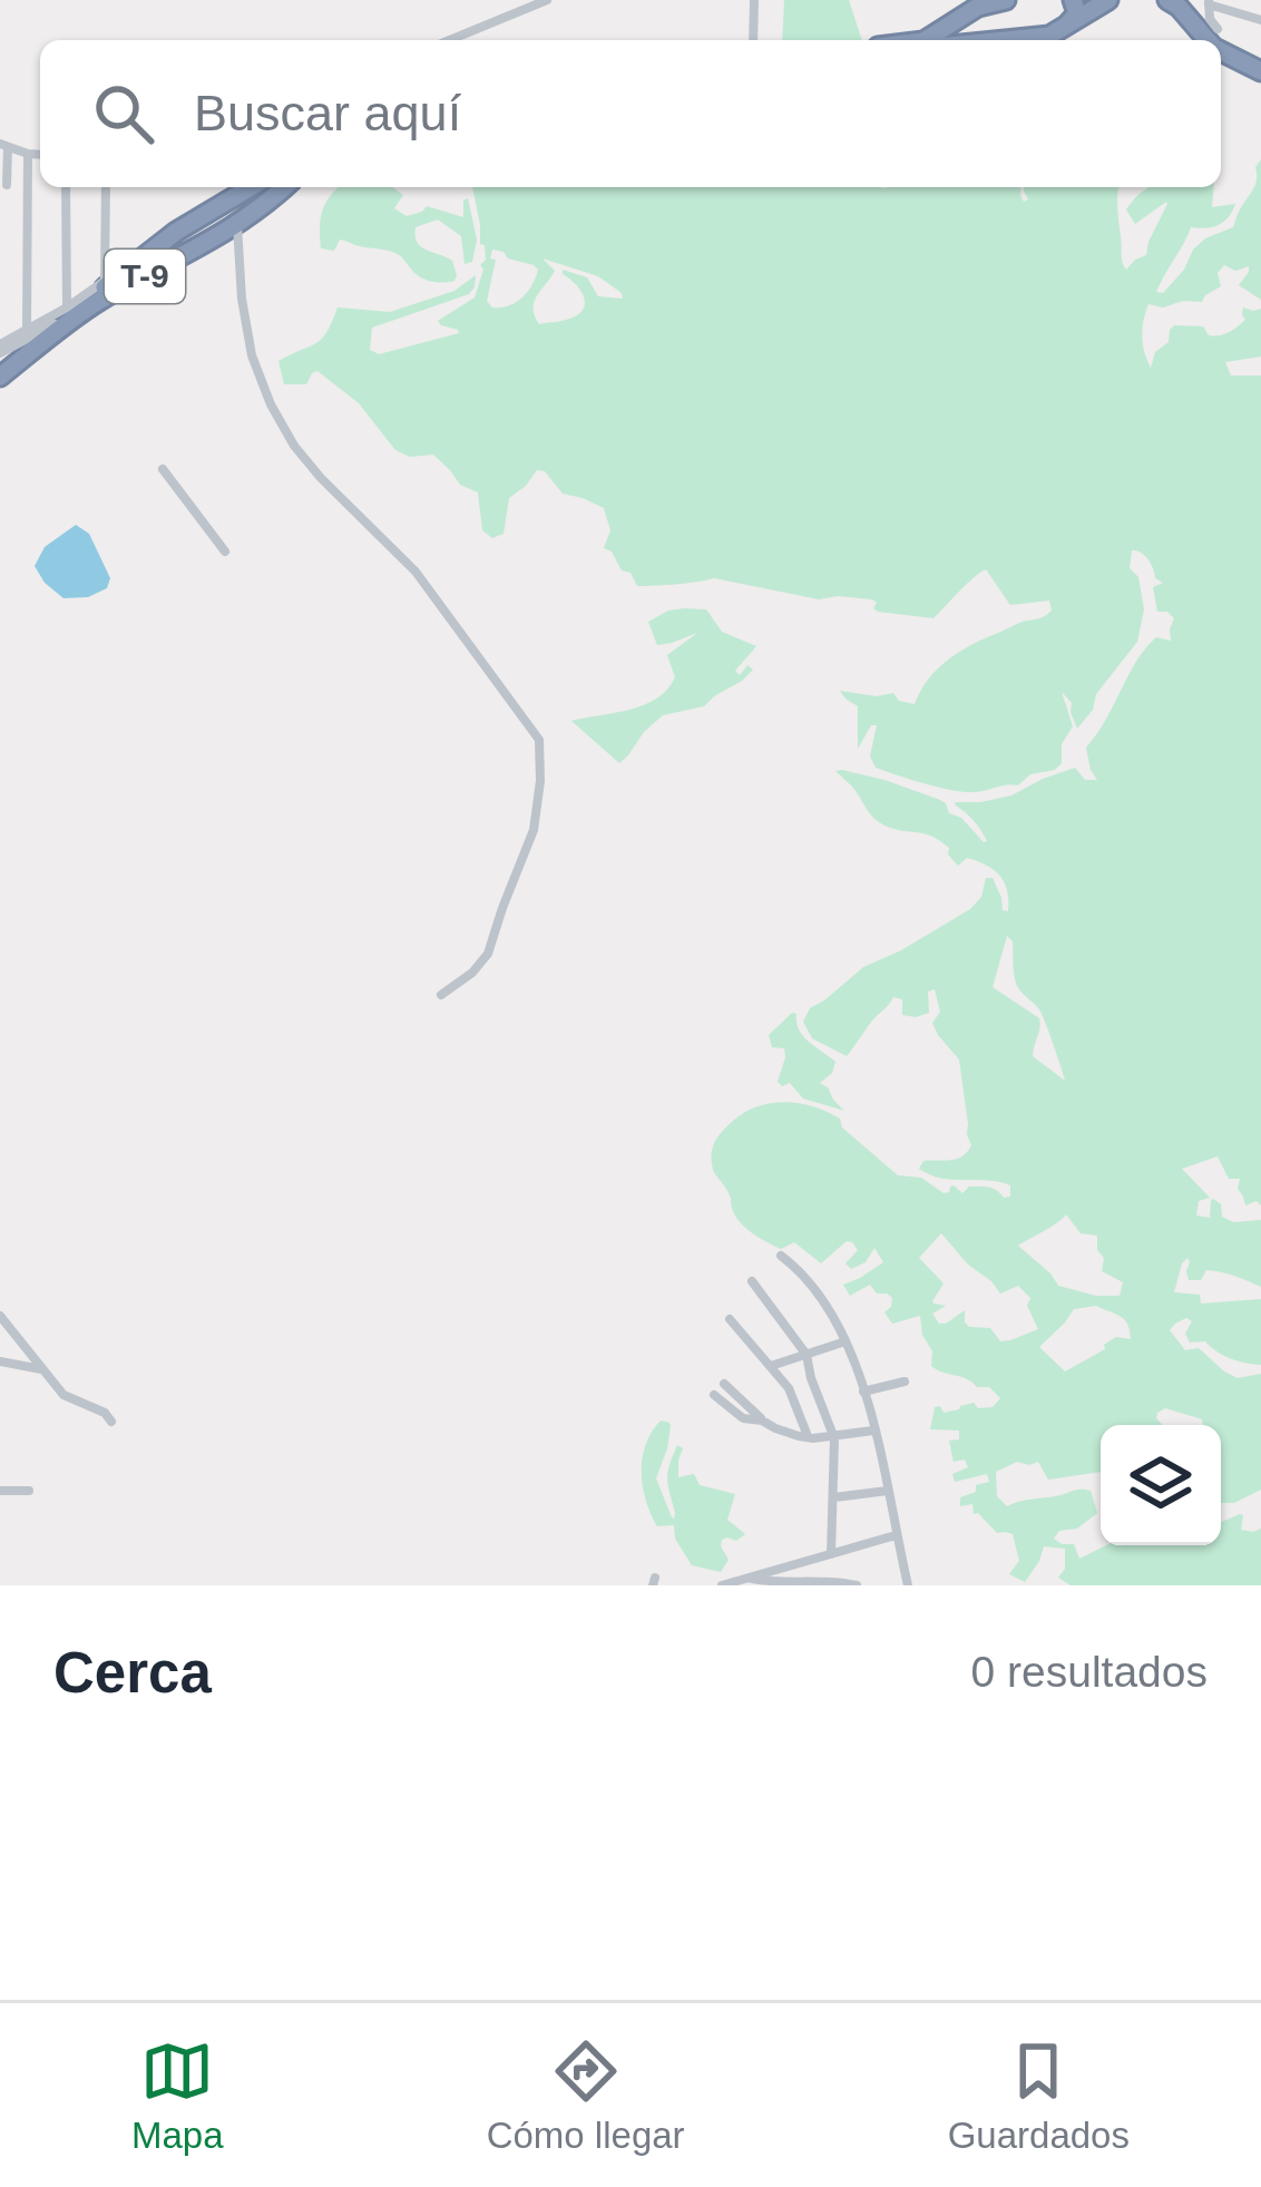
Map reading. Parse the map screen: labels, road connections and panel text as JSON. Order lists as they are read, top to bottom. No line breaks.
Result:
{"streets":{"highway":["T-9"]},"page":{"search":"Buscar aquí","heading":["Cerca","0 resultados"],"nav":["Mapa","Cómo llegar","Guardados"]}}
